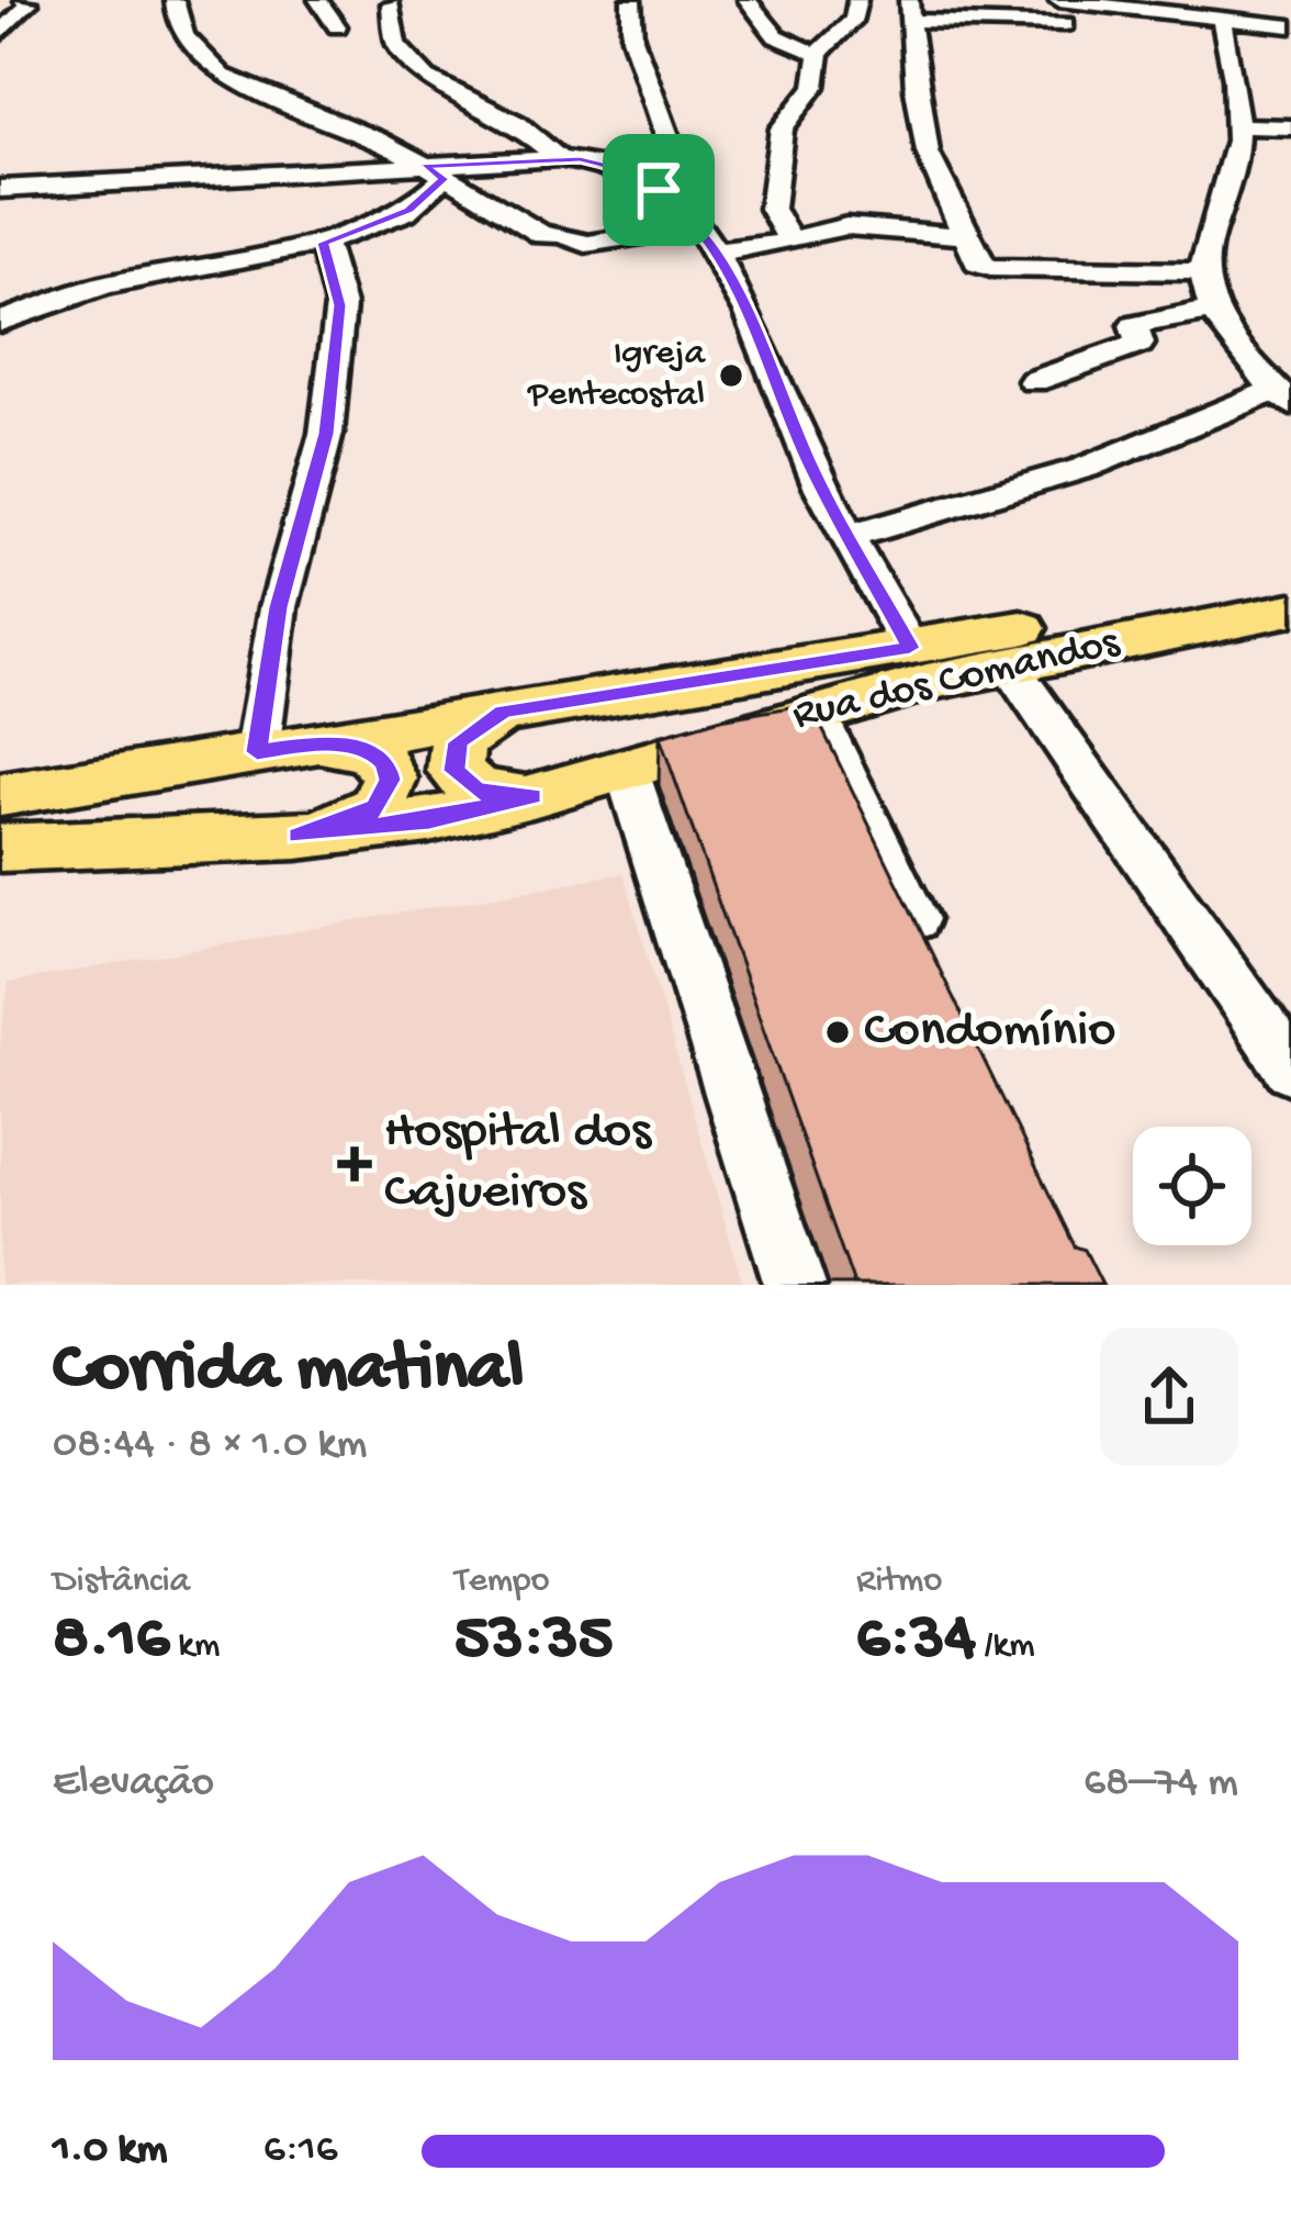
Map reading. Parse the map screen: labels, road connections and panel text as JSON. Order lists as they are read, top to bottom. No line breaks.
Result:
{"streets":{"main road":["Rua dos Comandos"]},"places":{"other":["Igreja Pentecostal","Condomínio"],"health":["Hospital dos Cajueiros"]},"page":{"heading":["Corrida matinal","08:44 · 8 × 1.0 km"],"stats":[["Distância","8.16 km"],["Tempo","53:35"],["Ritmo","6:34 /km"]],"chart":["Elevação","68–74 m"],"list":[{"name":"1.0 km","note":"6:16"}]}}
